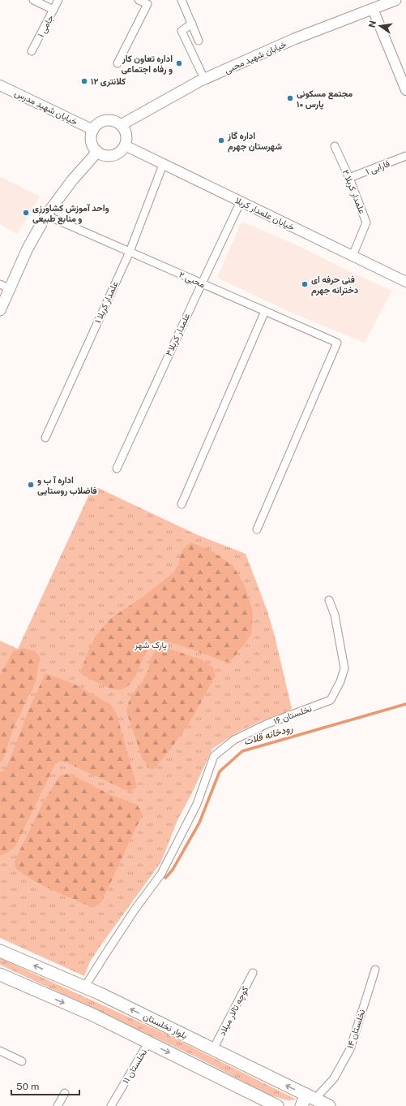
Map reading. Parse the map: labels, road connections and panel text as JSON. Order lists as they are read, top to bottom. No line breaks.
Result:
{"streets":{"main road":["خیابان شهید محبی","بلوار نخلستان"],"street":["جامی ۱","خیابان شهید مدرس","فارابی ۱","علمدار کربلا ۲","خیابان علمدار کربلا","محبی ۲","علمدار کربلا ۱","علمدار کربلا۳","نخلستان ۱۶","کوچه تالار میلاد","نخلستان ۱۴","نخلستان ۱۱"]},"crossings":[["خیابان شهید محبی","خیابان شهید مدرس"],["خیابان شهید محبی","خیابان علمدار کربلا"],["خیابان شهید مدرس","خیابان علمدار کربلا"],["فارابی ۱","علمدار کربلا ۲"],["علمدار کربلا ۲","خیابان علمدار کربلا"],["خیابان علمدار کربلا","علمدار کربلا ۱"],["خیابان علمدار کربلا","علمدار کربلا۳"],["محبی ۲","علمدار کربلا ۱"],["محبی ۲","علمدار کربلا۳"],["نخلستان ۱۶","بلوار نخلستان"],["کوچه تالار میلاد","بلوار نخلستان"],["بلوار نخلستان","نخلستان ۱۴"]],"water":["رودخانه قلات"],"parks":["پارک شهر"],"places":["اداره تعاون کار و رفاه اجتماعی","کلانتری ۱۲","مجتمع مسکونی پارس ۱۰","اداره گاز شهرستان جهرم","واحد آموزش کشاورزی و منابع طبیعی","فنی حرفه ای دخترانه جهرم","اداره آ ب و فاضلاب روستایی"],"scale_bar":"50 m","north":"left"}
